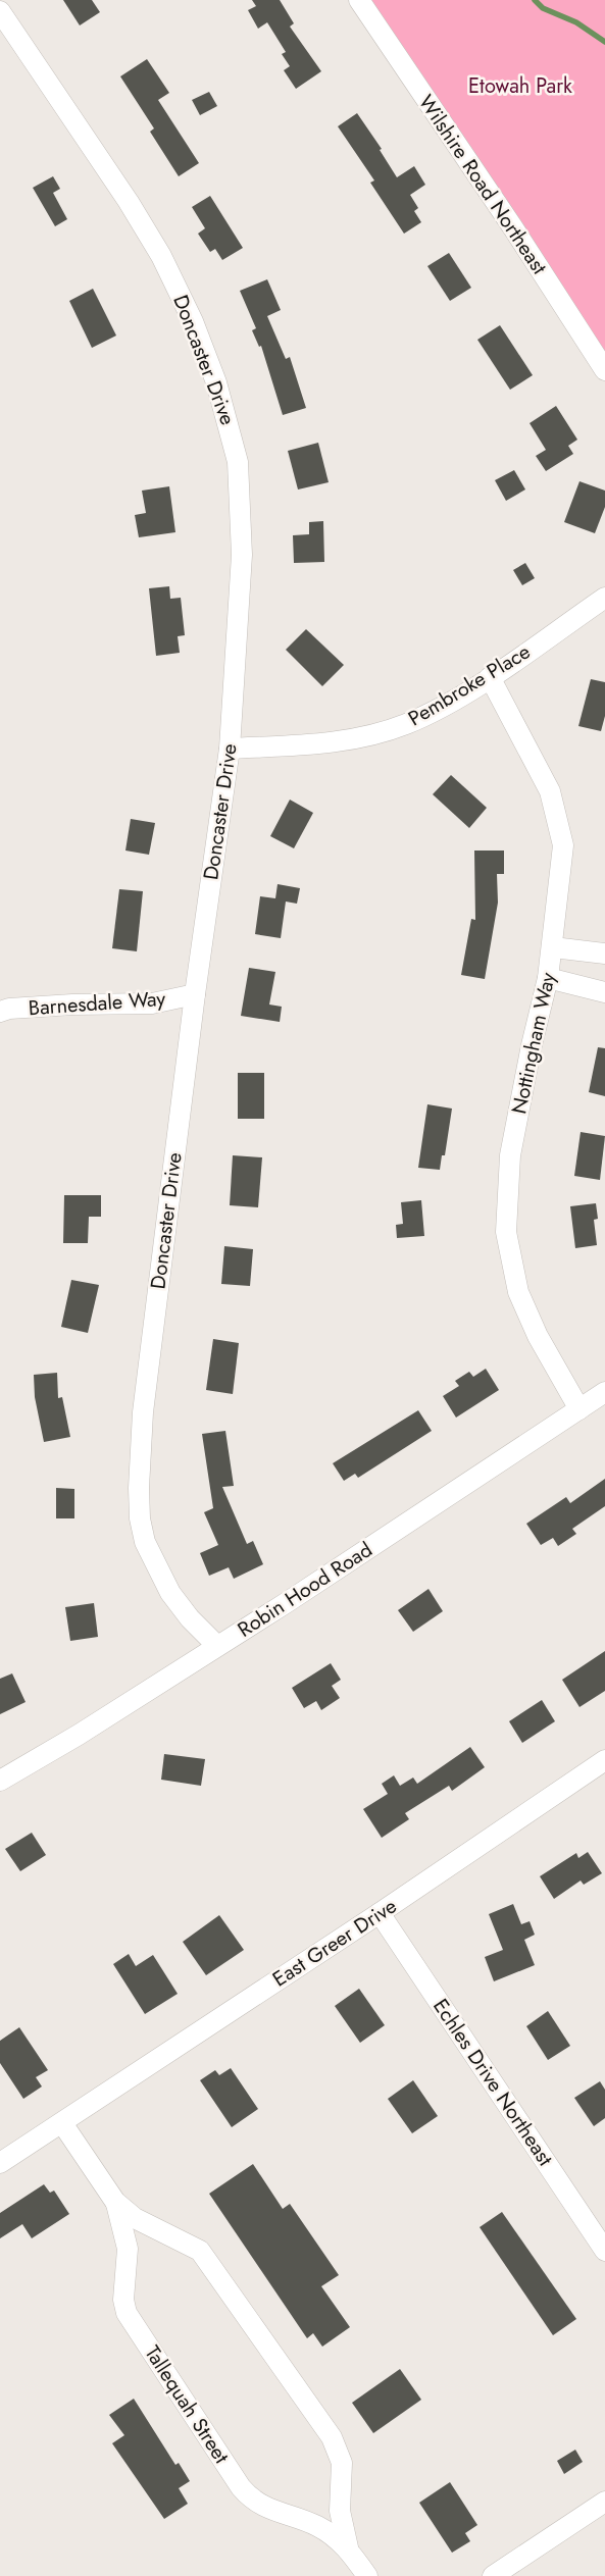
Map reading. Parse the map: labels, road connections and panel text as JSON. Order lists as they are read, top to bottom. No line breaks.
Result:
{"streets":{"street":["Wilshire Road Northeast","Doncaster Drive","Pembroke Place","Barnesdale Way","Nottingham Way","Robin Hood Road","East Greer Drive","Echles Drive Northeast","Tallequah Street"]},"crossings":[["Doncaster Drive","Pembroke Place"],["Doncaster Drive","Barnesdale Way"],["Doncaster Drive","Robin Hood Road"],["Pembroke Place","Nottingham Way"],["Nottingham Way","Robin Hood Road"],["East Greer Drive","Echles Drive Northeast"],["East Greer Drive","Tallequah Street"]],"parks":["Etowah Park"]}
